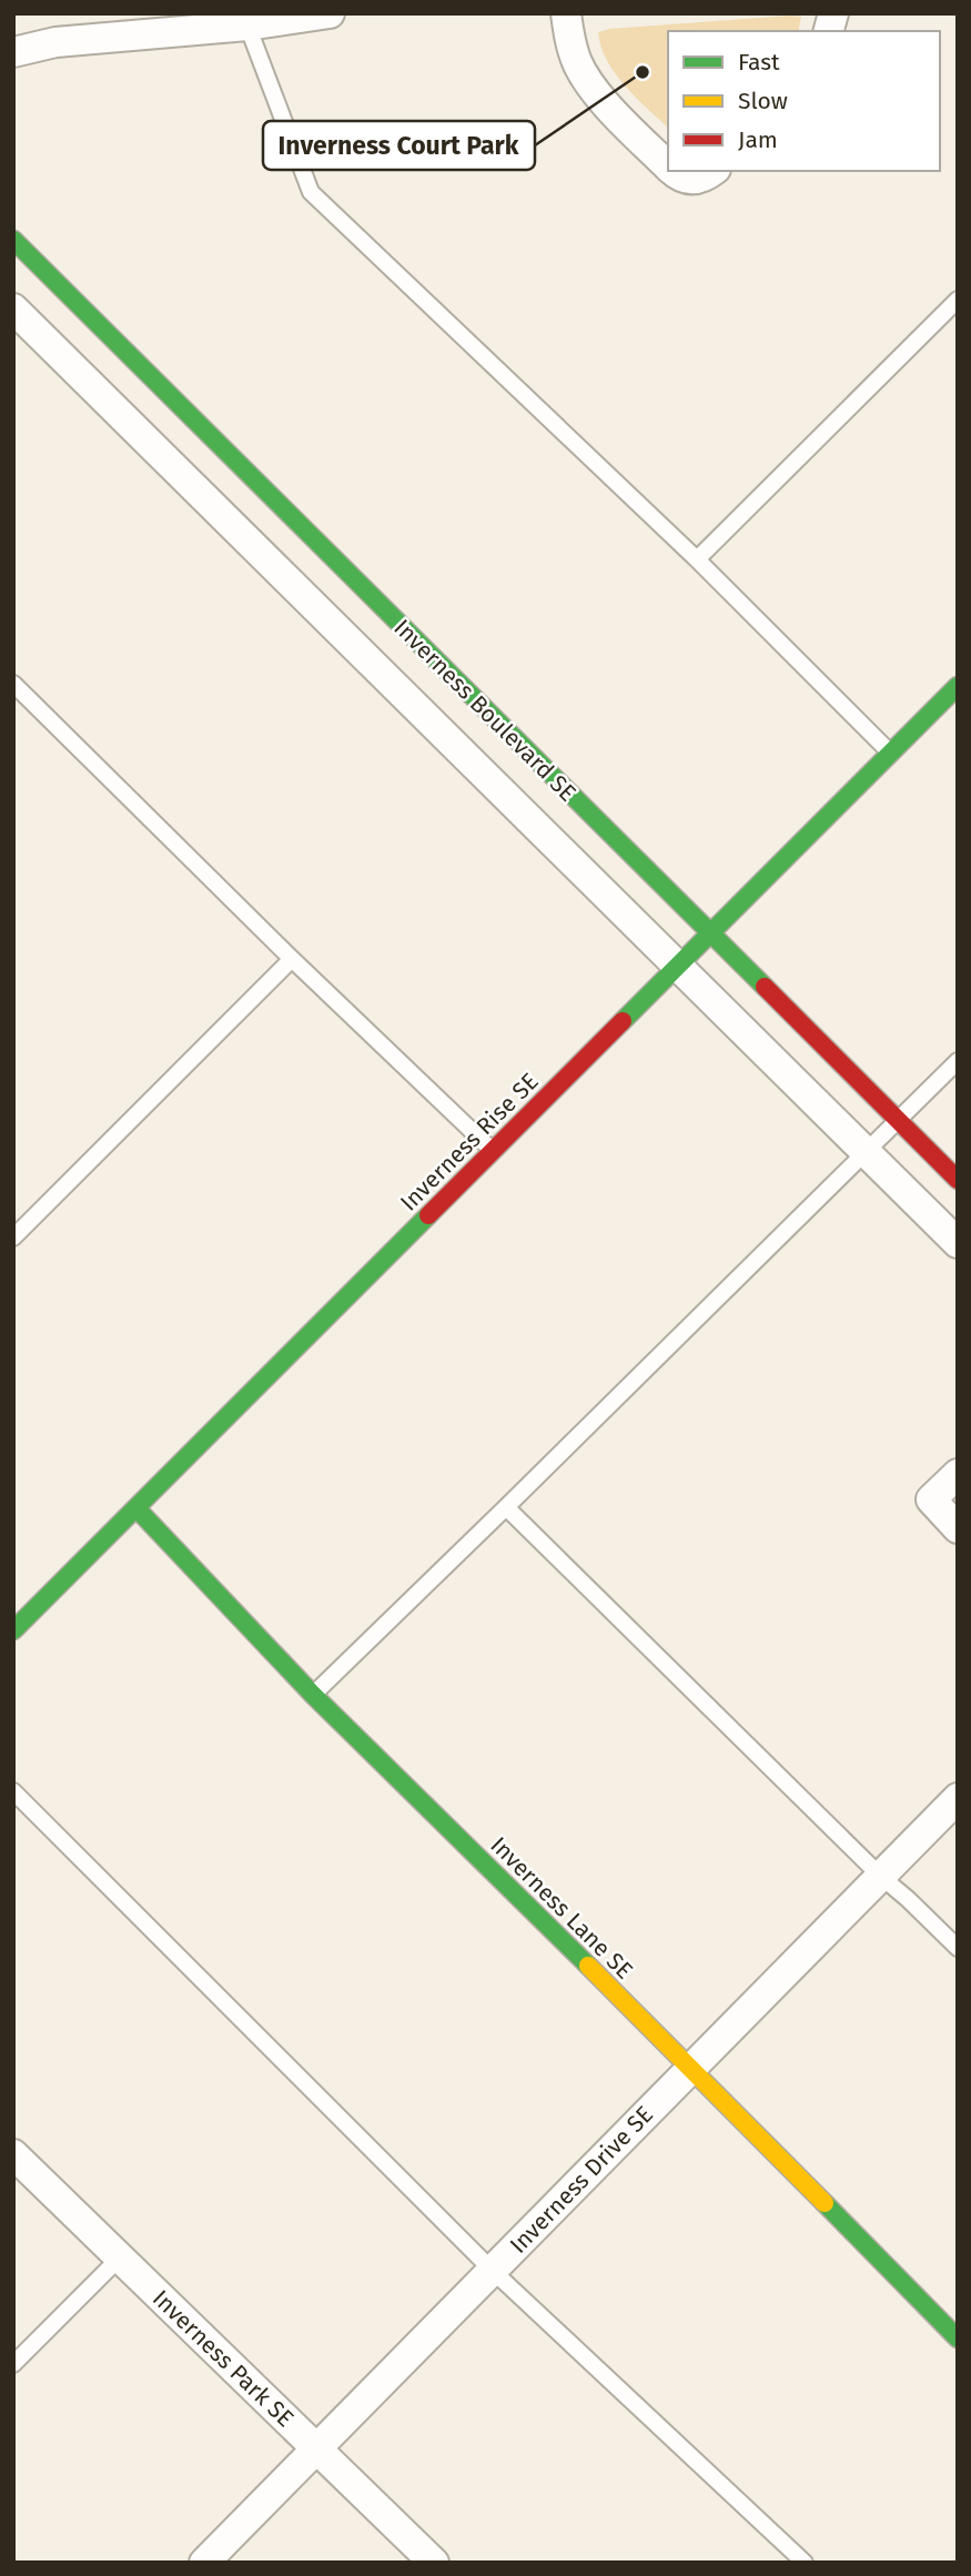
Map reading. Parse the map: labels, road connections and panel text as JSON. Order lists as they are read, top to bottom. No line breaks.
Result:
{"streets":{"street":["Inverness Boulevard SE","Inverness Rise SE","Inverness Lane SE","Inverness Drive SE","Inverness Park SE"]},"crossings":[["Inverness Boulevard SE","Inverness Rise SE"],["Inverness Rise SE","Inverness Lane SE"],["Inverness Lane SE","Inverness Drive SE"],["Inverness Drive SE","Inverness Park SE"]],"places":["Inverness Court Park"],"legend":["Fast","Slow","Jam"]}
